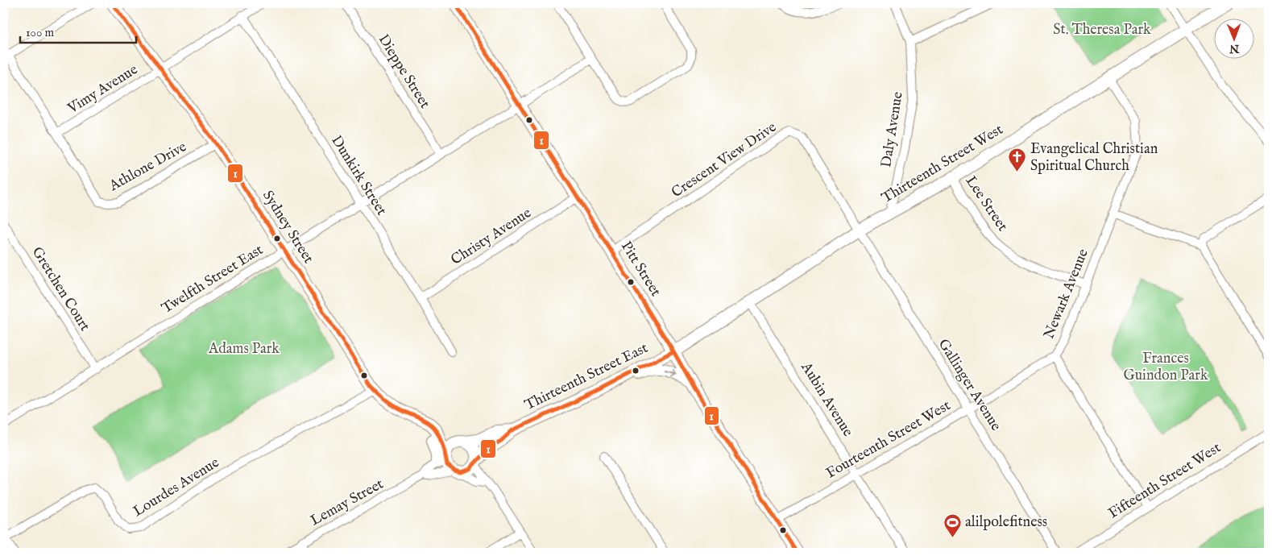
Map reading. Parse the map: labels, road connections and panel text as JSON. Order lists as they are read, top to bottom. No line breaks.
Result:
{"streets":{"street":["Dieppe Street","Vimy Avenue","Daly Avenue","Crescent View Drive","Thirteenth Street West","Athlone Drive","Dunkirk Street","Lee Street","Sydney Street","Christy Avenue","Pitt Street","Twelfth Street East","Gretchen Court","Newark Avenue","Thirteenth Street East","Gallinger Avenue","Aubin Avenue","Fourteenth Street West","Fifteenth Street West","Lourdes Avenue","Lemay Street"]},"crossings":[["Dieppe Street","Twelfth Street East"],["Vimy Avenue","Athlone Drive"],["Vimy Avenue","Dunkirk Street"],["Vimy Avenue","Sydney Street"],["Daly Avenue","Thirteenth Street West"],["Crescent View Drive","Thirteenth Street West"],["Crescent View Drive","Pitt Street"],["Crescent View Drive","Gallinger Avenue"],["Thirteenth Street West","Lee Street"],["Thirteenth Street West","Pitt Street"],["Thirteenth Street West","Newark Avenue"],["Thirteenth Street West","Thirteenth Street East"],["Thirteenth Street West","Gallinger Avenue"],["Thirteenth Street West","Aubin Avenue"],["Athlone Drive","Sydney Street"],["Dunkirk Street","Christy Avenue"],["Dunkirk Street","Twelfth Street East"],["Lee Street","Newark Avenue"],["Sydney Street","Twelfth Street East"],["Sydney Street","Thirteenth Street East"],["Sydney Street","Lourdes Avenue"],["Sydney Street","Lemay Street"],["Christy Avenue","Pitt Street"],["Pitt Street","Twelfth Street East"],["Pitt Street","Thirteenth Street East"],["Pitt Street","Fourteenth Street West"],["Twelfth Street East","Gretchen Court"],["Newark Avenue","Fourteenth Street West"],["Newark Avenue","Fifteenth Street West"],["Thirteenth Street East","Lemay Street"],["Gallinger Avenue","Fourteenth Street West"],["Aubin Avenue","Fourteenth Street West"]],"parks":["St. Theresa Park","Adams Park","Frances Guindon Park"],"places":{"church":["Evangelical Christian Spiritual Church"],"sports":["alilpolefitness"]},"lines":["transit line 1"],"scale_bar":"100 m","north":"bottom"}
